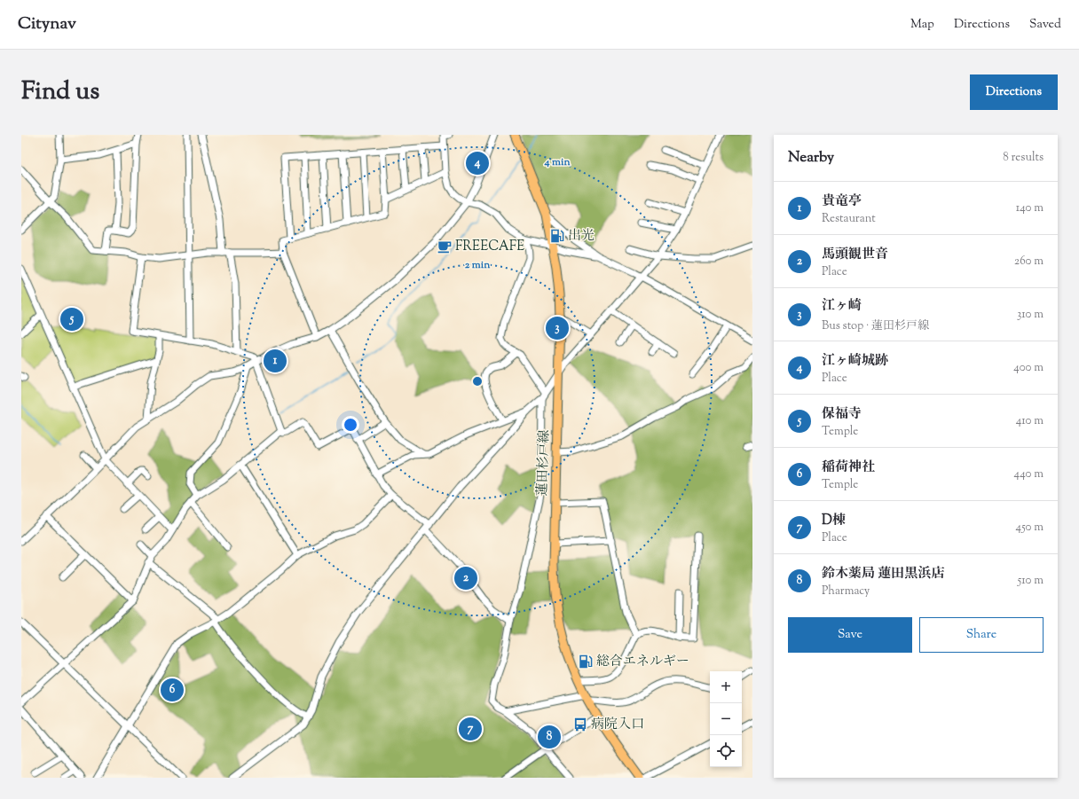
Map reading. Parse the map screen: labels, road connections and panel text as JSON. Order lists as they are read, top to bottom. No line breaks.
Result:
{"streets":{"main road":["蓮田杉戸線"]},"places":{"fuel station":["出光","総合エネルギー"],"cafe":["FREECAFE"],"bus stop":["病院入口"]},"page":{"header":"Citynav","nav":["Map","Directions","Saved"],"title":"Find us","buttons":["Directions",["Save","Share"]],"heading":["Nearby","8 results"],"pins":["4","5","3","1","2","6","7","8"],"list":[{"mark":"1","name":"貴竜亭","note":"Restaurant","value":"140 m"},{"mark":"2","name":"馬頭観世音","note":"Place","value":"260 m"},{"mark":"3","name":"江ヶ崎","note":"Bus stop · 蓮田杉戸線","value":"310 m"},{"mark":"4","name":"江ヶ崎城跡","note":"Place","value":"400 m"},{"mark":"5","name":"保福寺","note":"Temple","value":"410 m"},{"mark":"6","name":"稲荷神社","note":"Temple","value":"440 m"},{"mark":"7","name":"D棟","note":"Place","value":"450 m"},{"mark":"8","name":"鈴木薬局 蓮田黒浜店","note":"Pharmacy","value":"510 m"}],"map_buttons":["+","−"]},"rings":["4 min","2 min"]}
